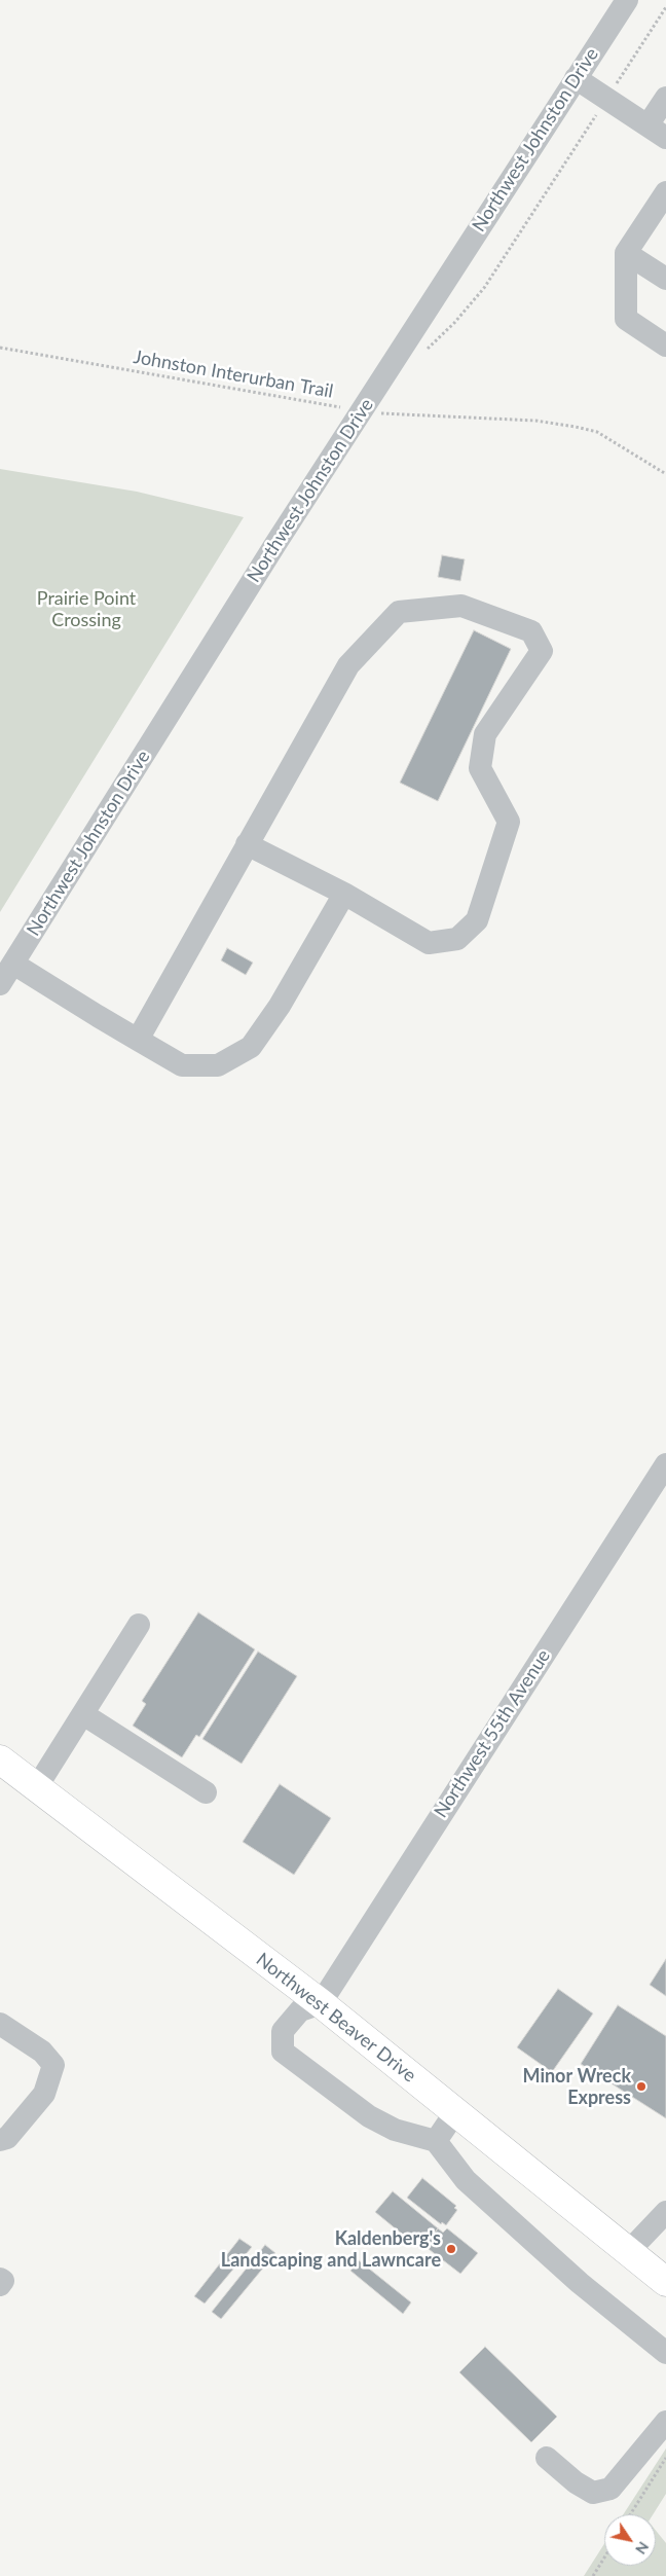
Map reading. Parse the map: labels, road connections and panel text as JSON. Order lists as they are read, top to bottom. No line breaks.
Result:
{"streets":{"main road":["Northwest Beaver Drive"],"street":["Northwest Johnston Drive","Northwest 55th Avenue"],"path":["Johnston Interurban Trail"]},"crossings":[["Northwest Johnston Drive","Johnston Interurban Trail"],["Northwest 55th Avenue","Northwest Beaver Drive"]],"parks":["Prairie Point Crossing"],"places":["Minor Wreck Express","Kaldenberg's Landscaping and Lawncare"],"north":"bottom right"}
